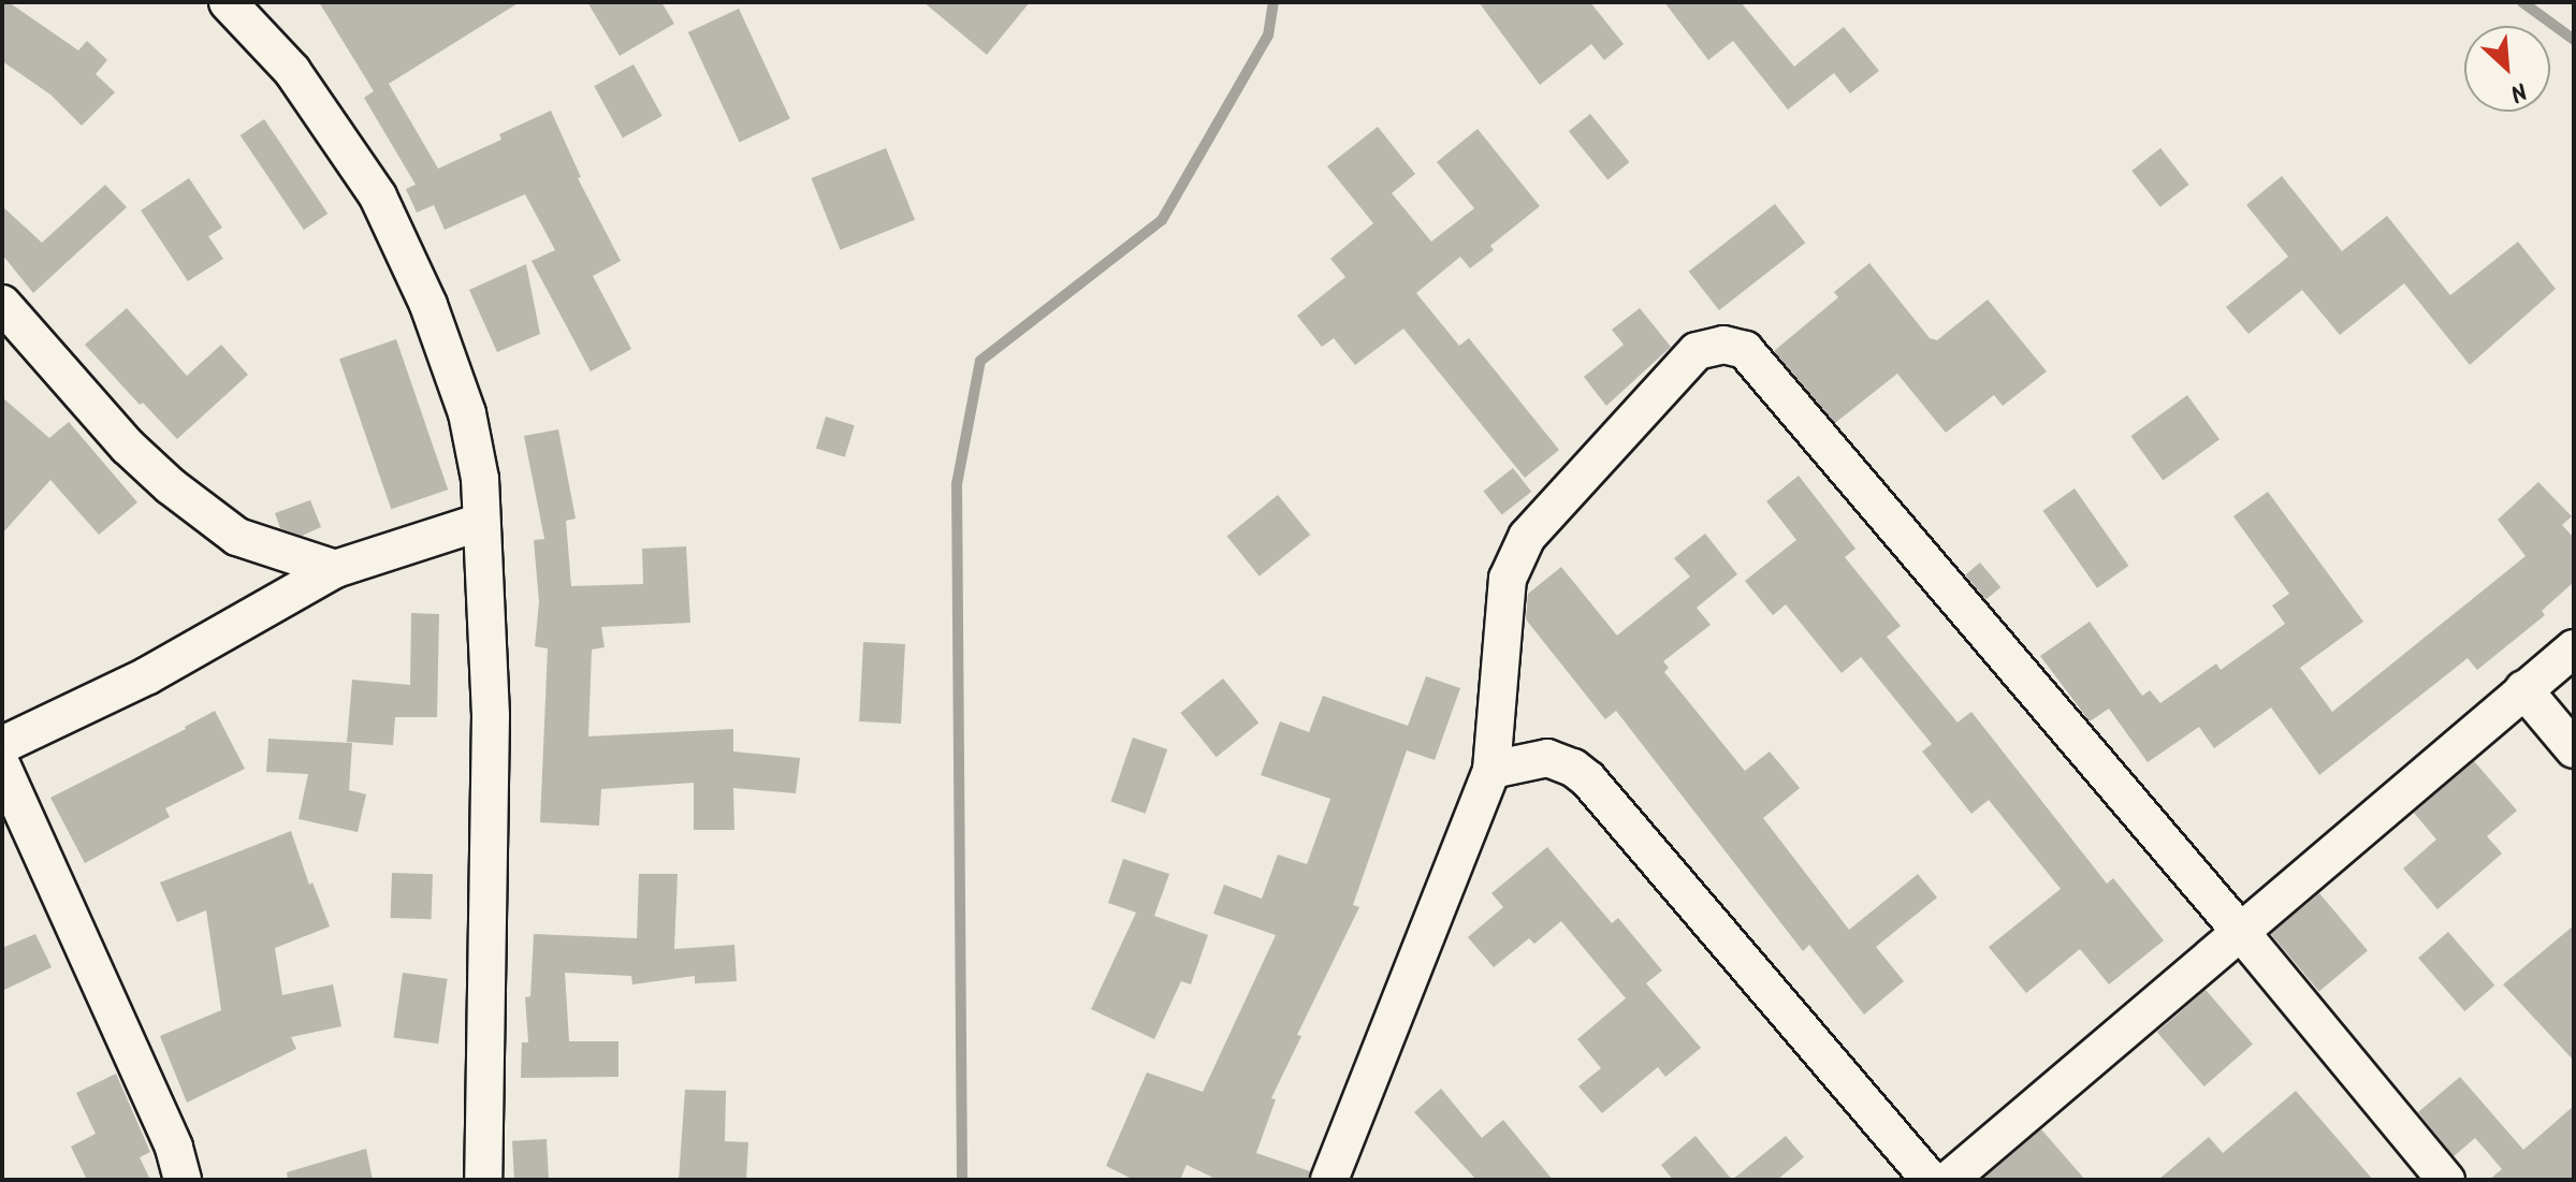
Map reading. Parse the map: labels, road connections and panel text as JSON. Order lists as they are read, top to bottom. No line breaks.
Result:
{"north":"bottom right"}
